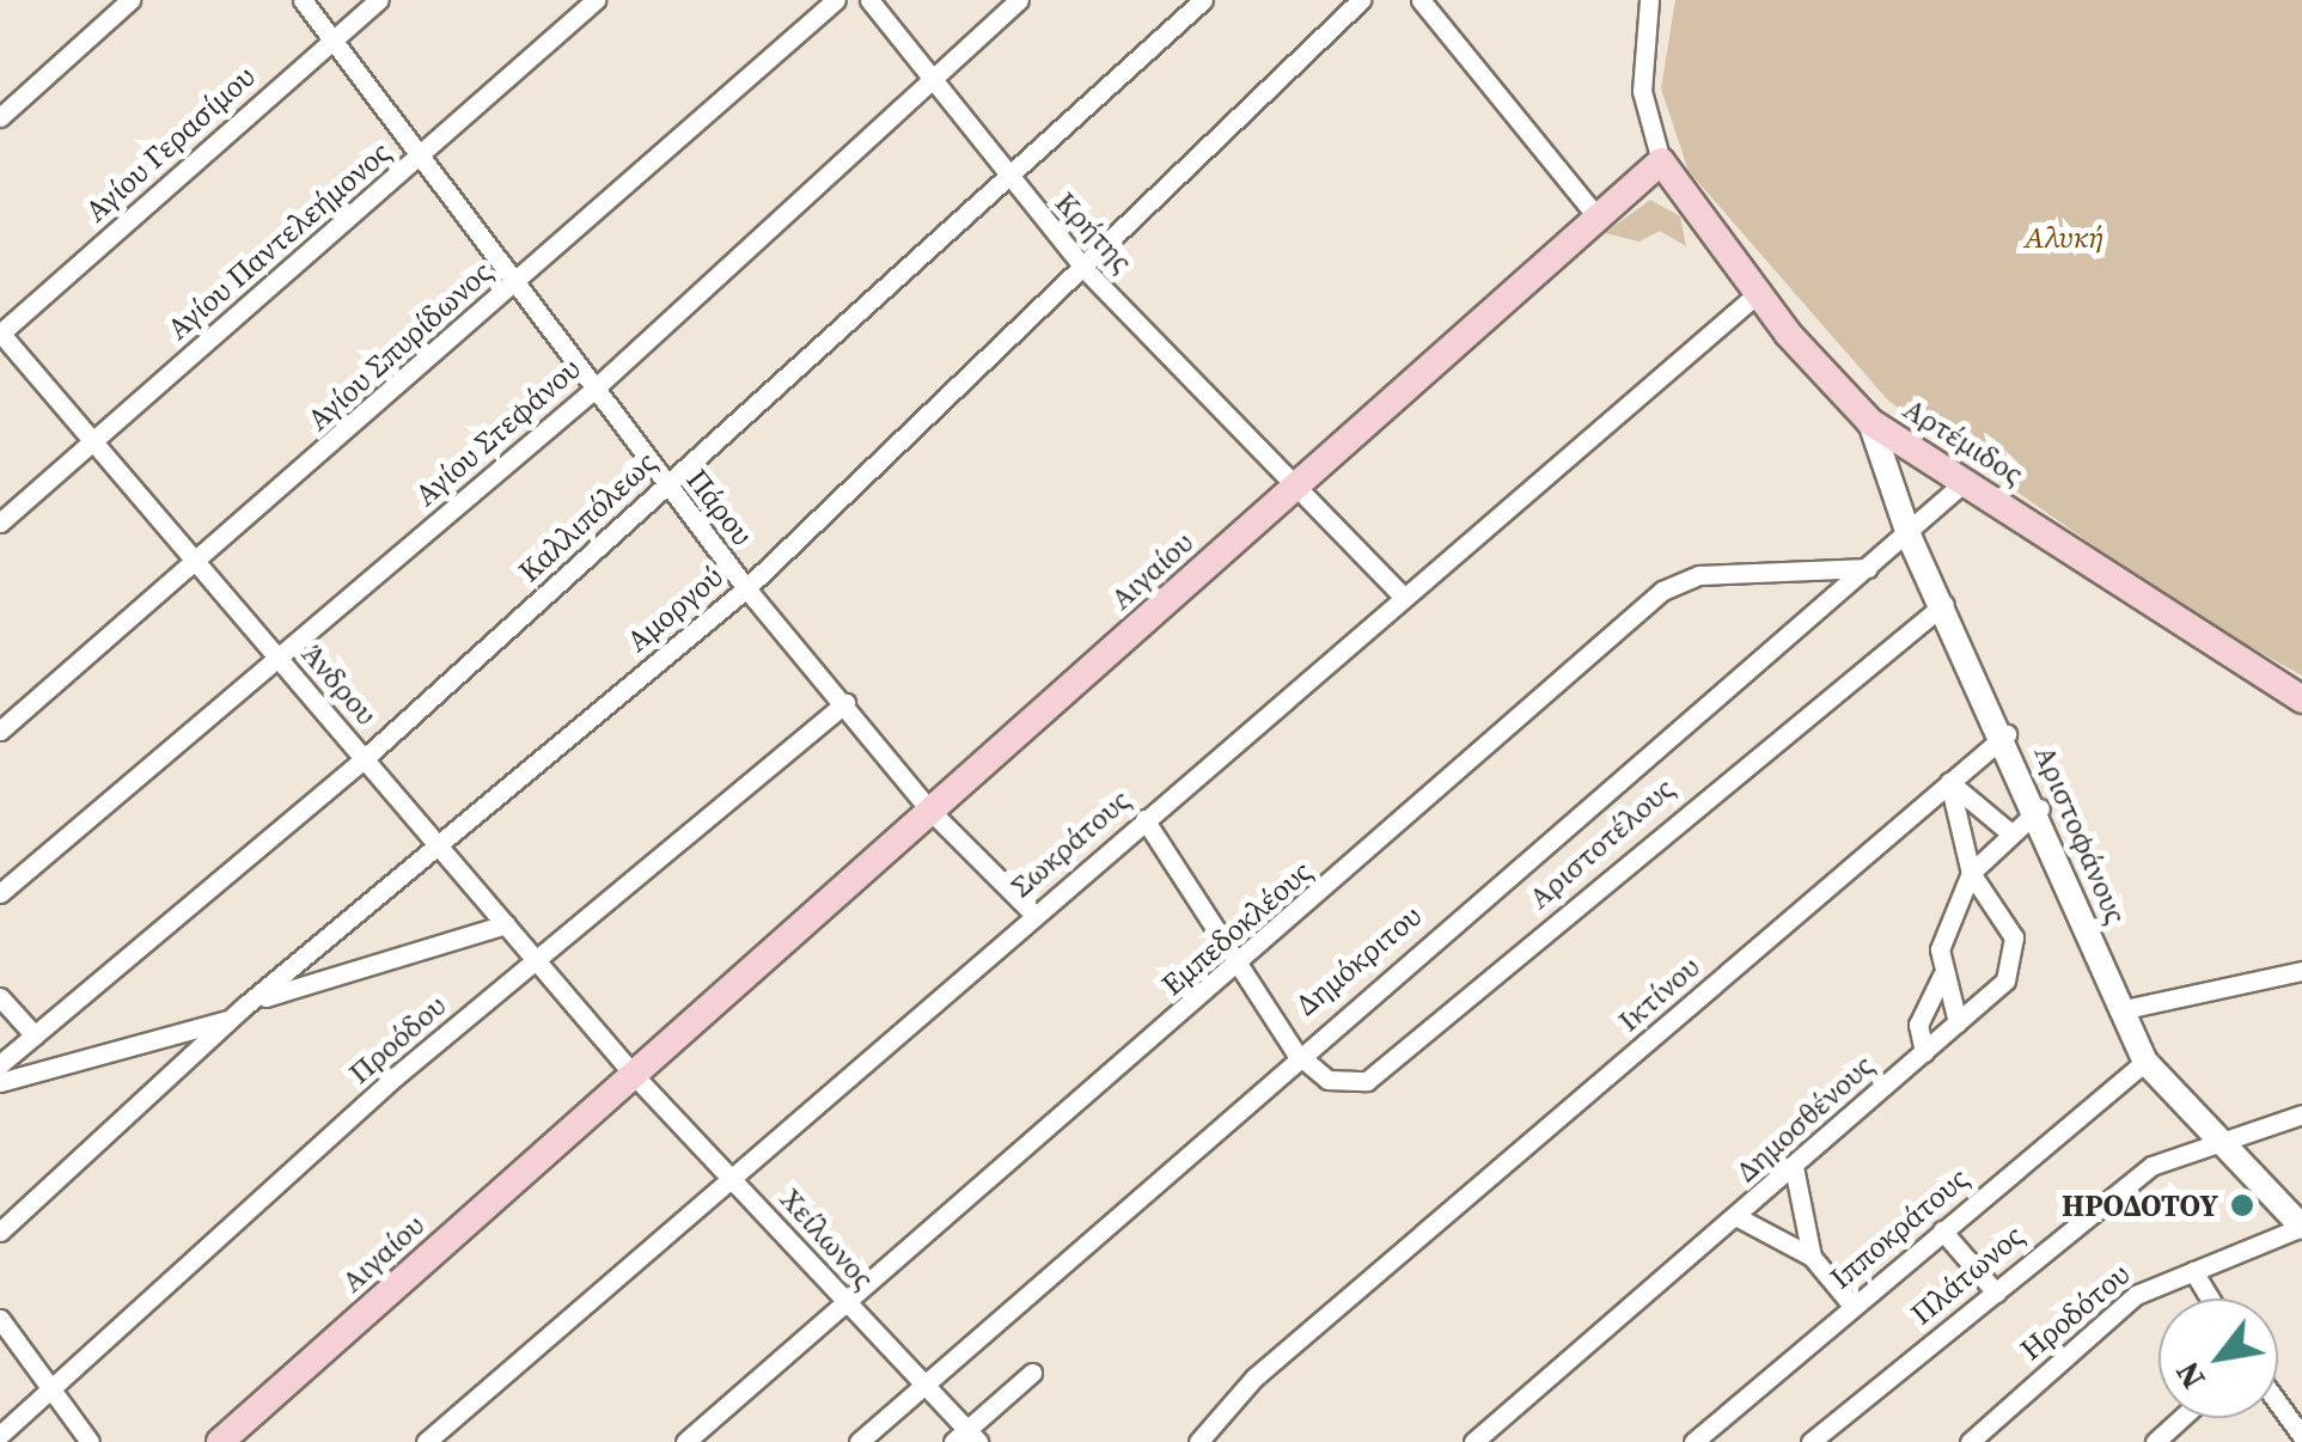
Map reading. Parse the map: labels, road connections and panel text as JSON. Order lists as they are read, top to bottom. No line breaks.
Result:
{"streets":{"main road":["Αρτέμιδος","Αιγαίου"],"street":["Αγίου Γερασίμου","Κρήτης","Αγίου Παντελεήμονος","Αγίου Σπυρίδωνος","Αγίου Στεφάνου","Πάρου","Καλλιπόλεως","Αμοργού","Άνδρου","Αριστοφάνους","Σωκράτους","Αριστοτέλους","Εμπεδοκλέους","Δημόκριτου","Ικτίνου","Προόδου","Δημοσθένους","Ιπποκράτους","Χείλωνος","Πλάτωνος","Ηροδότου"]},"crossings":[["Αγίου Γερασίμου","Πάρου"],["Αγίου Γερασίμου","Άνδρου"],["Κρήτης","Αγίου Στεφάνου"],["Κρήτης","Καλλιπόλεως"],["Κρήτης","Αιγαίου"],["Κρήτης","Αμοργού"],["Κρήτης","Σωκράτους"],["Αγίου Παντελεήμονος","Πάρου"],["Αγίου Παντελεήμονος","Άνδρου"],["Αγίου Σπυρίδωνος","Πάρου"],["Αγίου Σπυρίδωνος","Άνδρου"],["Αγίου Στεφάνου","Πάρου"],["Αγίου Στεφάνου","Άνδρου"],["Αρτέμιδος","Αιγαίου"],["Αρτέμιδος","Αριστοφάνους"],["Αρτέμιδος","Σωκράτους"],["Αρτέμιδος","Δημόκριτου"],["Πάρου","Καλλιπόλεως"],["Πάρου","Αιγαίου"],["Πάρου","Αμοργού"],["Πάρου","Σωκράτους"],["Πάρου","Προόδου"],["Καλλιπόλεως","Άνδρου"],["Αιγαίου","Άνδρου"],["Αιγαίου","Χείλωνος"],["Αμοργού","Άνδρου"],["Άνδρου","Προόδου"],["Άνδρου","Χείλωνος"],["Αριστοφάνους","Αριστοτέλους"],["Αριστοφάνους","Δημόκριτου"],["Αριστοφάνους","Ικτίνου"],["Αριστοφάνους","Ιπποκράτους"],["Αριστοφάνους","Πλάτωνος"],["Αριστοφάνους","Ηροδότου"],["Σωκράτους","Χείλωνος"],["Αριστοτέλους","Δημόκριτου"],["Εμπεδοκλέους","Δημόκριτου"],["Εμπεδοκλέους","Χείλωνος"],["Δημόκριτου","Χείλωνος"]],"parks":["Αλυκή"],"places":["ΗΡΟΔΟΤΟΥ"],"north":"bottom left"}
